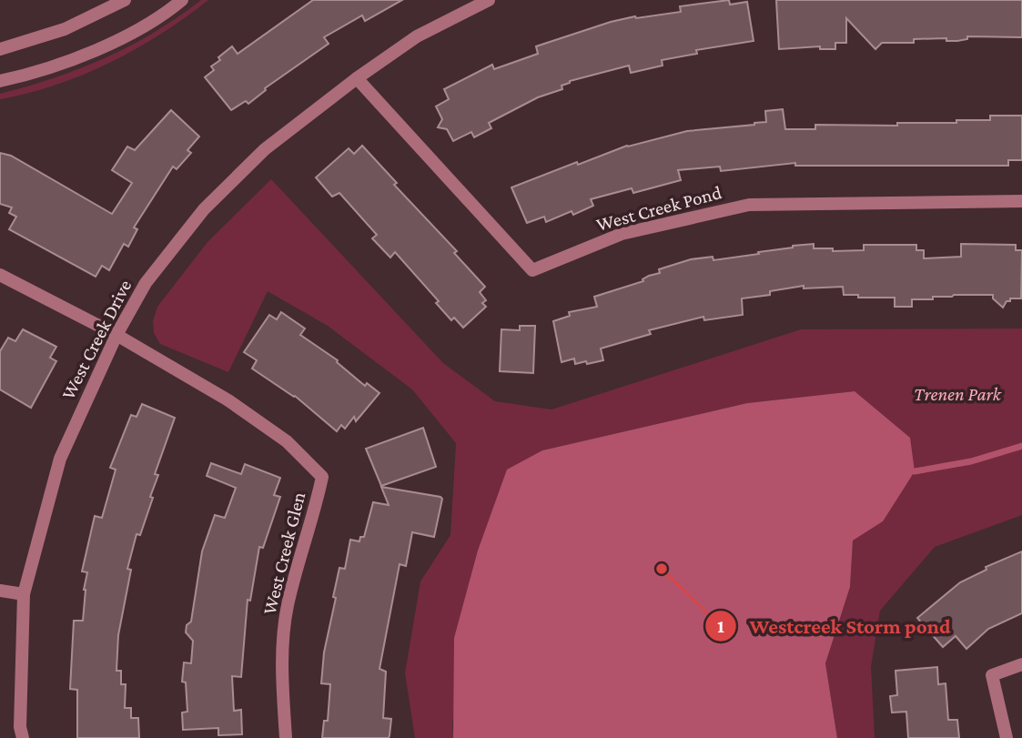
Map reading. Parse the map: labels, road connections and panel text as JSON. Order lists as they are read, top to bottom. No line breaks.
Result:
{"streets":{"street":["West Creek Pond","West Creek Drive","West Creek Glen"]},"crossings":[["West Creek Pond","West Creek Drive"],["West Creek Drive","West Creek Glen"]],"parks":["Trenen Park"],"places":["Westcreek Storm pond"]}
